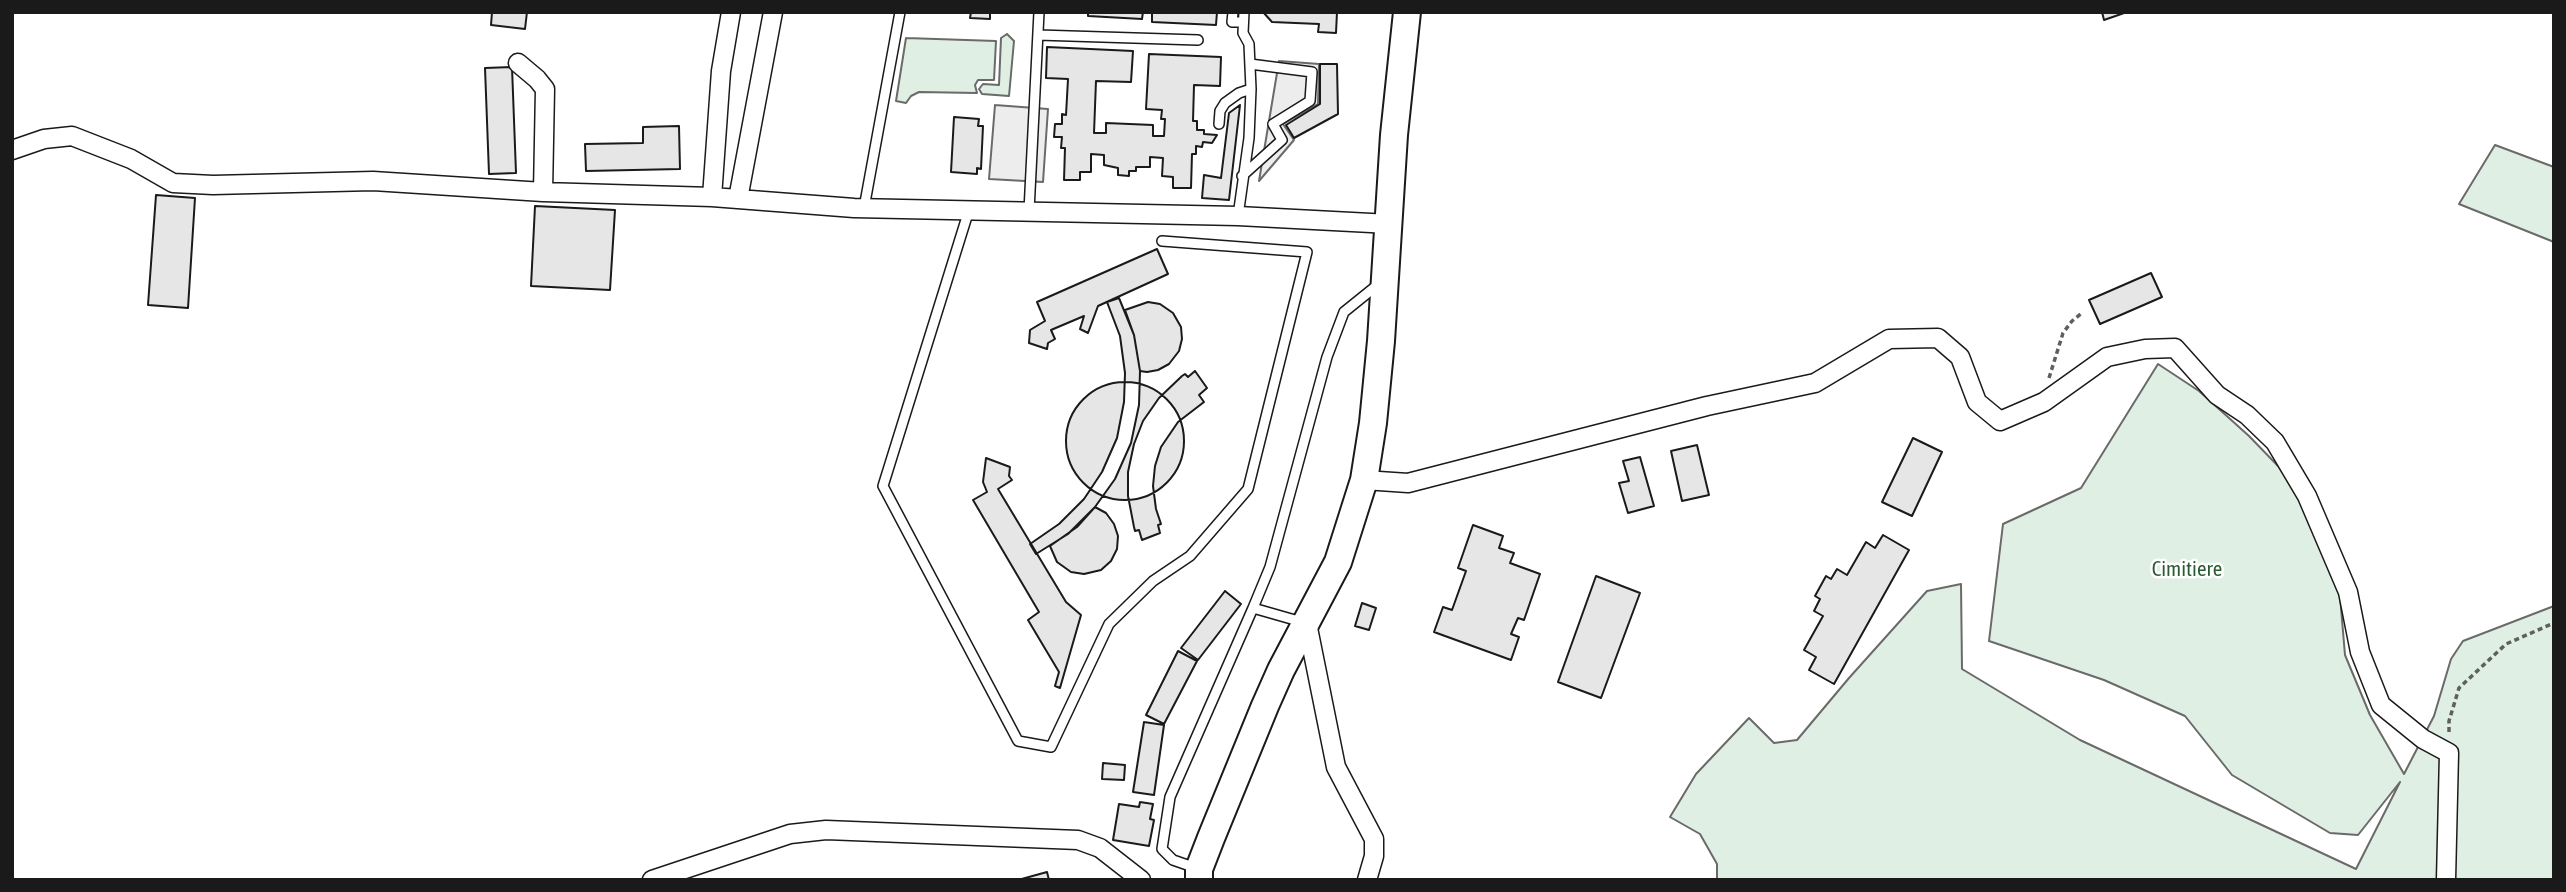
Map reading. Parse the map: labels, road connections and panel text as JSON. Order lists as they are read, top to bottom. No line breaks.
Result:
{"parks":["Cimitiere"]}
